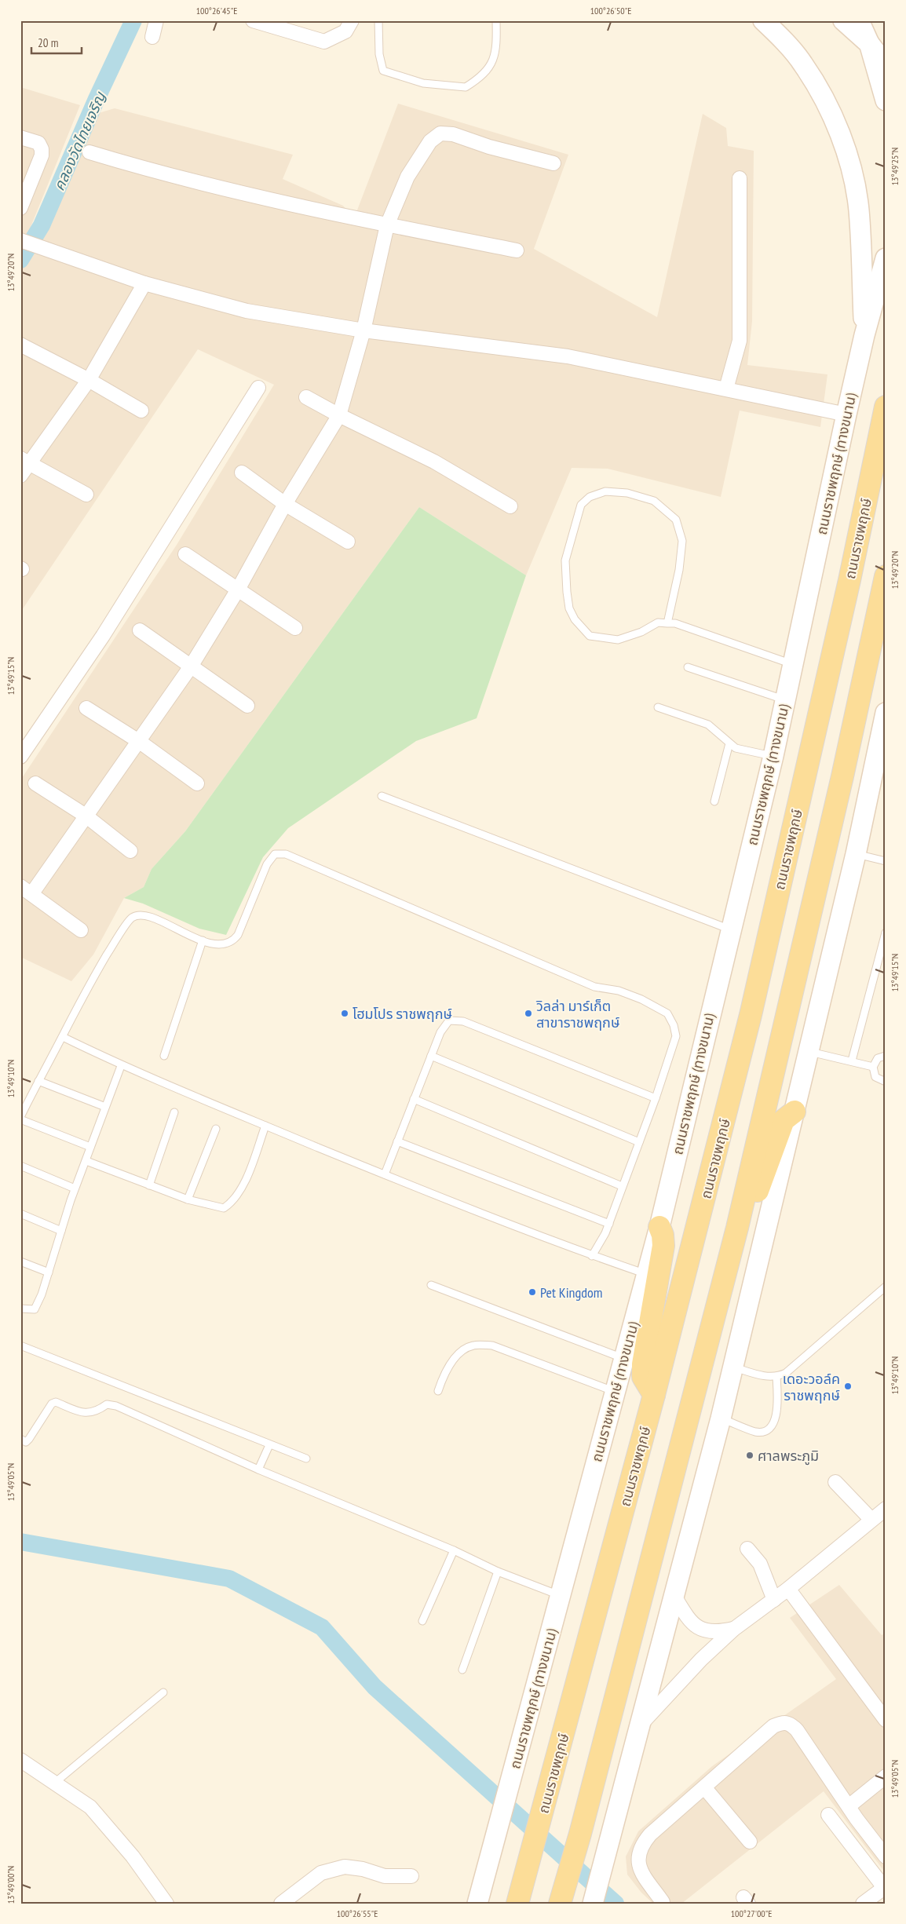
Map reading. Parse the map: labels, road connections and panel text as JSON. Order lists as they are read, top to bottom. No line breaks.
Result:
{"streets":{"main road":["ถนนราชพฤกษ์ (ทางขนาน)","ถนนราชพฤกษ์"]},"water":["คลองวัดไทยเจริญ"],"places":["โฮมโปร ราชพฤกษ์","วิลล่า มาร์เก็ต สาขาราชพฤกษ์","Pet Kingdom","เดอะวอล์ค ราชพฤกษ์","ศาลพระภูมิ"],"scale_bar":"20 m","coordinates":["100°26'45\"E","100°26'50\"E","13°49'25\"N","13°49'20\"N","13°49'15\"N","13°49'10\"N","13°49'05\"N","13°49'00\"N","100°26'55\"E","100°27'00\"E"]}
